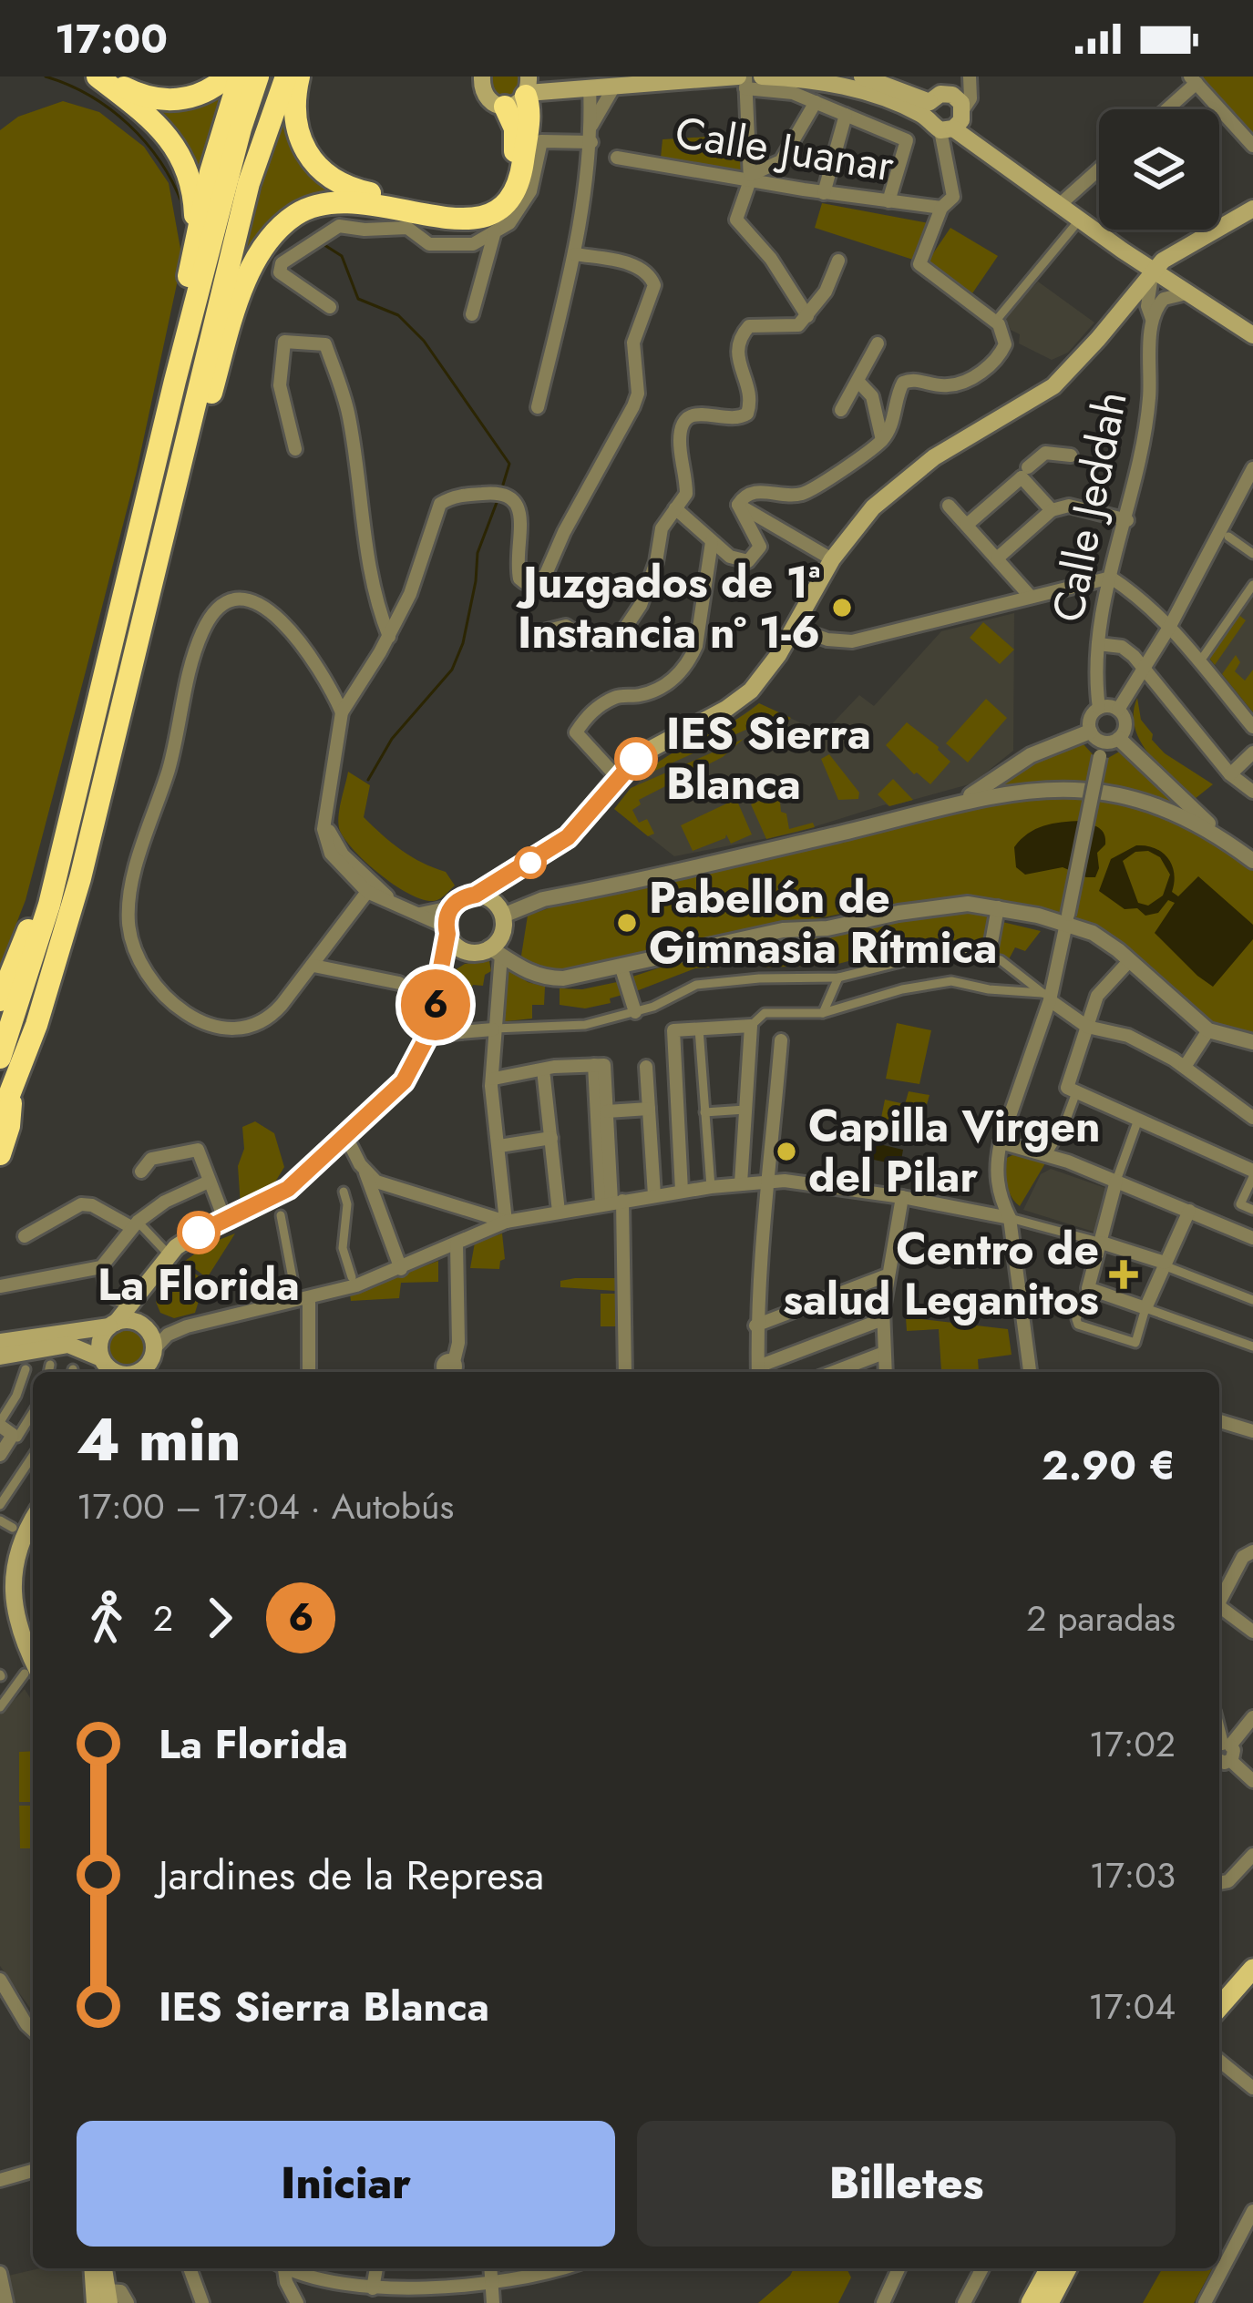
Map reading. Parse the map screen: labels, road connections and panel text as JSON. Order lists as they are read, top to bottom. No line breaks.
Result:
{"streets":{"street":["Calle Juanar","Calle Jeddah"]},"places":{"other":["Juzgados de 1ª Instancia nº 1-6","IES Sierra Blanca","Pabellón de Gimnasia Rítmica","Capilla Virgen del Pilar","La Florida"],"health":["Centro de salud Leganitos"]},"lines":["bus line 6"],"page":{"status":"17:00","on_map":"6","heading":["4 min","17:00 – 17:04 · Autobús","2.90 €"],"legs":["2","6","2 paradas"],"list":[{"name":"La Florida","value":"17:02"},{"name":"Jardines de la Represa","value":"17:03"},{"name":"IES Sierra Blanca","value":"17:04"}],"buttons":["Iniciar","Billetes"]}}
